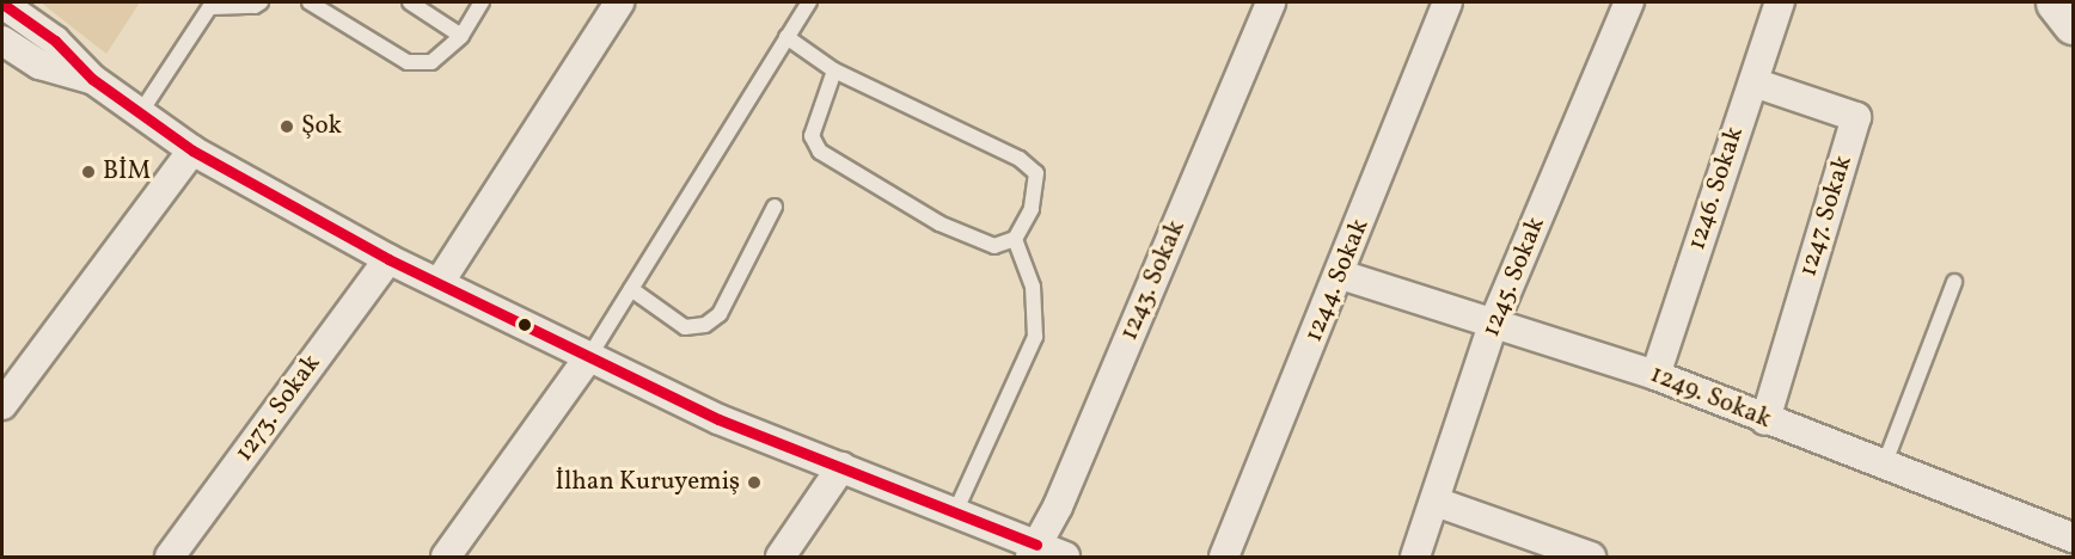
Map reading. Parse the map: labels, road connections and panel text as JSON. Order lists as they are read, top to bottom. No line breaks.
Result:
{"streets":{"street":["1246. Sokak","1247. Sokak","1245. Sokak","1243. Sokak","1244. Sokak","1249. Sokak","1273. Sokak"]},"crossings":[["1246. Sokak","1247. Sokak"],["1246. Sokak","1249. Sokak"],["1247. Sokak","1249. Sokak"],["1245. Sokak","1249. Sokak"],["1244. Sokak","1249. Sokak"]],"places":["Şok","BİM","İlhan Kuruyemiş"]}
